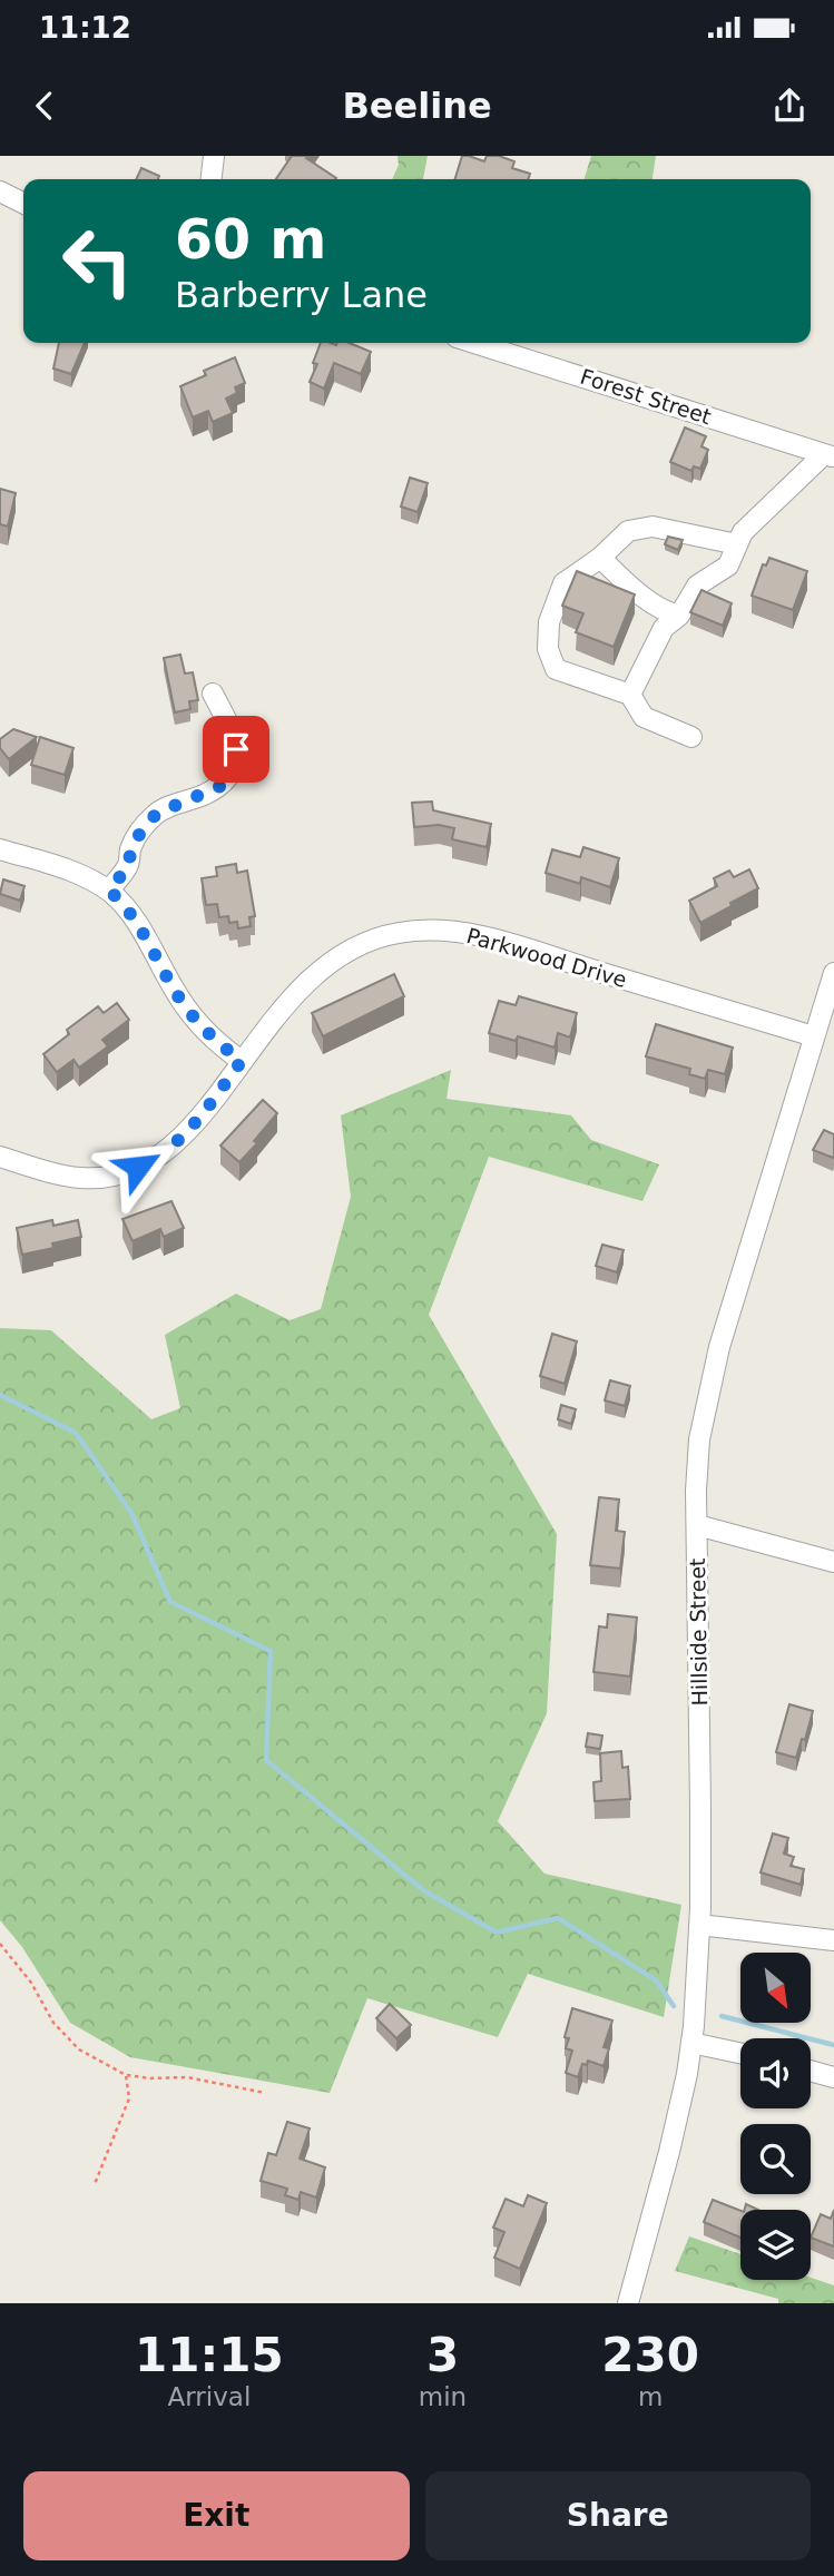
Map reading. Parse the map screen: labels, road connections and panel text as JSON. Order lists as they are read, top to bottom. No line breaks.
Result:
{"streets":{"street":["Forest Street","Parkwood Drive","Hillside Street"]},"crossings":[["Parkwood Drive","Hillside Street"]],"north":"bottom right","page":{"status":"11:12","header":"Beeline","turn":["60 m","Barberry Lane"],"eta":["11:15","Arrival","3","min","230","m"],"buttons":["Exit","Share"]}}
